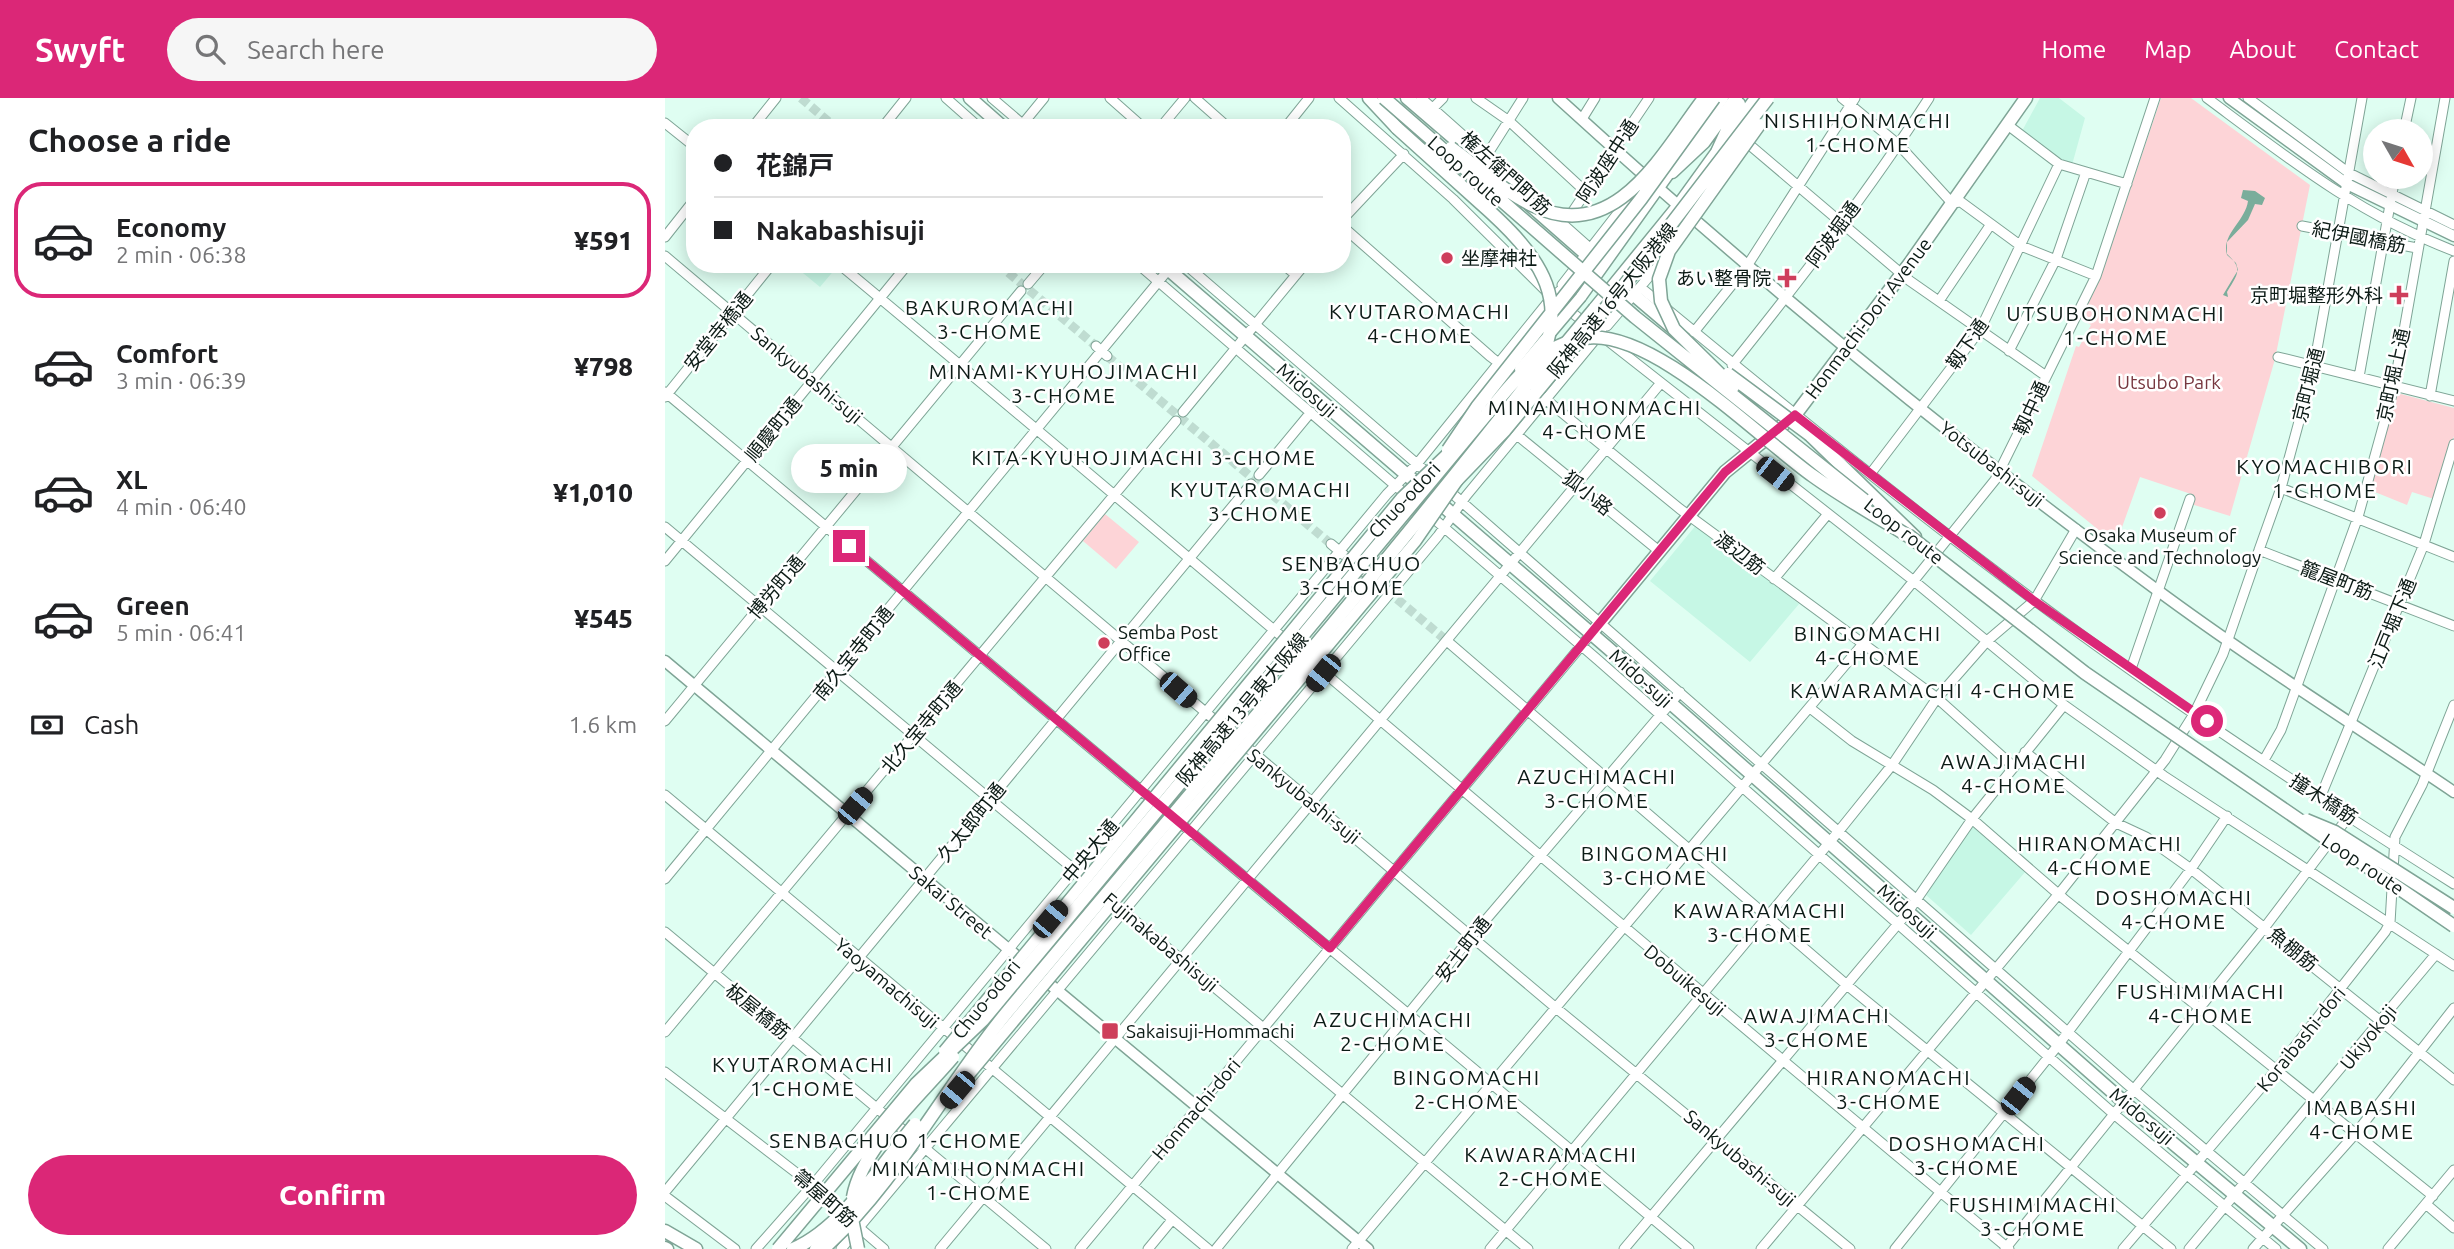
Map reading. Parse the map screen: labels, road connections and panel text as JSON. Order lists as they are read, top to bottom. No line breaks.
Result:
{"streets":{"highway":["Loop route","阪神高速16号大阪港線","Honmachi-Dori Avenue","Midosuji","Mido-suji","阪神高速13号東大阪線"],"main road":["Yotsubashi-suji","Chuo-odori","Sakai Street"],"street":["阿波座中通","権左衛門町筋","阿波堀通","紀伊國橋筋","安堂寺橋通","靱下通","Sankyubashi-suji","京町堀上通","京町堀通","靱中通","順慶町通","狐小路","渡辺筋","籠屋町筋","博労町通","江戸堀下通","南久宝寺町通","北久宝寺町通","撞木橋筋","久太郎町通","中央大通","Fujinakabashisuji","安土町通","魚棚筋","Dobuikesuji","Yaoyamachisuji","板屋橋筋","Ukiyokoji","Koraibashi-dori","Honmachi-dori","箒屋町筋"]},"crossings":[["阿波座中通","権左衛門町筋"],["阿波座中通","Yotsubashi-suji"],["Loop route","靱中通"],["阿波堀通","Yotsubashi-suji"],["紀伊國橋筋","京町堀上通"],["紀伊國橋筋","京町堀通"],["阪神高速16号大阪港線","阪神高速13号東大阪線"],["Honmachi-Dori Avenue","Yotsubashi-suji"],["Honmachi-Dori Avenue","狐小路"],["Honmachi-Dori Avenue","渡辺筋"],["Honmachi-Dori Avenue","Mido-suji"],["Honmachi-Dori Avenue","撞木橋筋"],["Honmachi-Dori Avenue","Honmachi-dori"],["安堂寺橋通","Sankyubashi-suji"],["靱下通","Yotsubashi-suji"],["靱下通","撞木橋筋"],["Sankyubashi-suji","京町堀通"],["Sankyubashi-suji","靱中通"],["Sankyubashi-suji","順慶町通"],["Sankyubashi-suji","博労町通"],["Sankyubashi-suji","南久宝寺町通"],["Sankyubashi-suji","北久宝寺町通"],["Sankyubashi-suji","久太郎町通"],["Sankyubashi-suji","中央大通"],["Sankyubashi-suji","安土町通"],["Sankyubashi-suji","Honmachi-dori"],["京町堀上通","Yotsubashi-suji"],["京町堀上通","籠屋町筋"],["京町堀上通","撞木橋筋"],["京町堀通","Midosuji"],["京町堀通","Yotsubashi-suji"],["京町堀通","籠屋町筋"],["京町堀通","Mido-suji"],["京町堀通","撞木橋筋"],["京町堀通","魚棚筋"],["京町堀通","Dobuikesuji"],["Midosuji","Mido-suji"],["Midosuji","中央大通"],["靱中通","Yotsubashi-suji"],["靱中通","渡辺筋"],["靱中通","Mido-suji"],["靱中通","撞木橋筋"],["靱中通","Sakai Street"],["靱中通","Fujinakabashisuji"],["靱中通","Dobuikesuji"],["順慶町通","Fujinakabashisuji"],["Yotsubashi-suji","Chuo-odori"],["Yotsubashi-suji","江戸堀下通"],["Chuo-odori","阪神高速13号東大阪線"],["籠屋町筋","江戸堀下通"],["博労町通","Sakai Street"],["博労町通","Fujinakabashisuji"],["江戸堀下通","撞木橋筋"],["南久宝寺町通","Sakai Street"],["南久宝寺町通","Fujinakabashisuji"],["南久宝寺町通","Dobuikesuji"],["南久宝寺町通","Yaoyamachisuji"],["Mido-suji","安土町通"],["Mido-suji","Ukiyokoji"],["Mido-suji","Koraibashi-dori"],["北久宝寺町通","Sakai Street"],["北久宝寺町通","Fujinakabashisuji"],["北久宝寺町通","Dobuikesuji"],["北久宝寺町通","Yaoyamachisuji"],["北久宝寺町通","板屋橋筋"],["久太郎町通","Sakai Street"],["久太郎町通","Fujinakabashisuji"],["久太郎町通","Dobuikesuji"],["久太郎町通","Yaoyamachisuji"],["久太郎町通","板屋橋筋"],["久太郎町通","箒屋町筋"],["中央大通","Sakai Street"],["中央大通","Fujinakabashisuji"],["中央大通","Dobuikesuji"],["中央大通","Yaoyamachisuji"],["中央大通","板屋橋筋"],["中央大通","箒屋町筋"],["Sakai Street","安土町通"],["Sakai Street","Honmachi-dori"],["Fujinakabashisuji","安土町通"],["Fujinakabashisuji","Honmachi-dori"],["安土町通","Dobuikesuji"],["魚棚筋","Ukiyokoji"],["魚棚筋","Koraibashi-dori"],["Dobuikesuji","Honmachi-dori"],["Yaoyamachisuji","Honmachi-dori"]],"districts":["NISHIHONMACHI 1-CHOME","BAKUROMACHI 3-CHOME","KYUTAROMACHI 4-CHOME","UTSUBOHONMACHI 1-CHOME","MINAMI-KYUHOJIMACHI 3-CHOME","MINAMIHONMACHI 4-CHOME","KITA-KYUHOJIMACHI 3-CHOME","KYOMACHIBORI 1-CHOME","KYUTAROMACHI 3-CHOME","SENBACHUO 3-CHOME","BINGOMACHI 4-CHOME","KAWARAMACHI 4-CHOME","AWAJIMACHI 4-CHOME","AZUCHIMACHI 3-CHOME","HIRANOMACHI 4-CHOME","BINGOMACHI 3-CHOME","DOSHOMACHI 4-CHOME","KAWARAMACHI 3-CHOME","FUSHIMIMACHI 4-CHOME","AWAJIMACHI 3-CHOME","AZUCHIMACHI 2-CHOME","KYUTAROMACHI 1-CHOME","BINGOMACHI 2-CHOME","HIRANOMACHI 3-CHOME","IMABASHI 4-CHOME","SENBACHUO 1-CHOME","DOSHOMACHI 3-CHOME","KAWARAMACHI 2-CHOME","MINAMIHONMACHI 1-CHOME","FUSHIMIMACHI 3-CHOME"],"parks":["Utsubo Park"],"places":{"other":["坐摩神社","Osaka Museum of Science and Technology","Semba Post Office"],"health":["あい整骨院","京町堀整形外科"],"transit":["Sakaisuji-Hommachi"]},"north":"bottom right","page":{"header":"Swyft","search":"Search here","nav":["Home","Map","About","Contact"],"heading":"Choose a ride","banner":["花錦戸","Nakabashisuji"],"list":[{"name":"Economy","note":"2 min · 06:38","value":"¥591"},{"name":"Comfort","note":"3 min · 06:39","value":"¥798"},{"name":"XL","note":"4 min · 06:40","value":"¥1,010"},{"name":"Green","note":"5 min · 06:41","value":"¥545"}],"bubble":"5 min","pay":["Cash","1.6 km"],"buttons":"Confirm"}}
